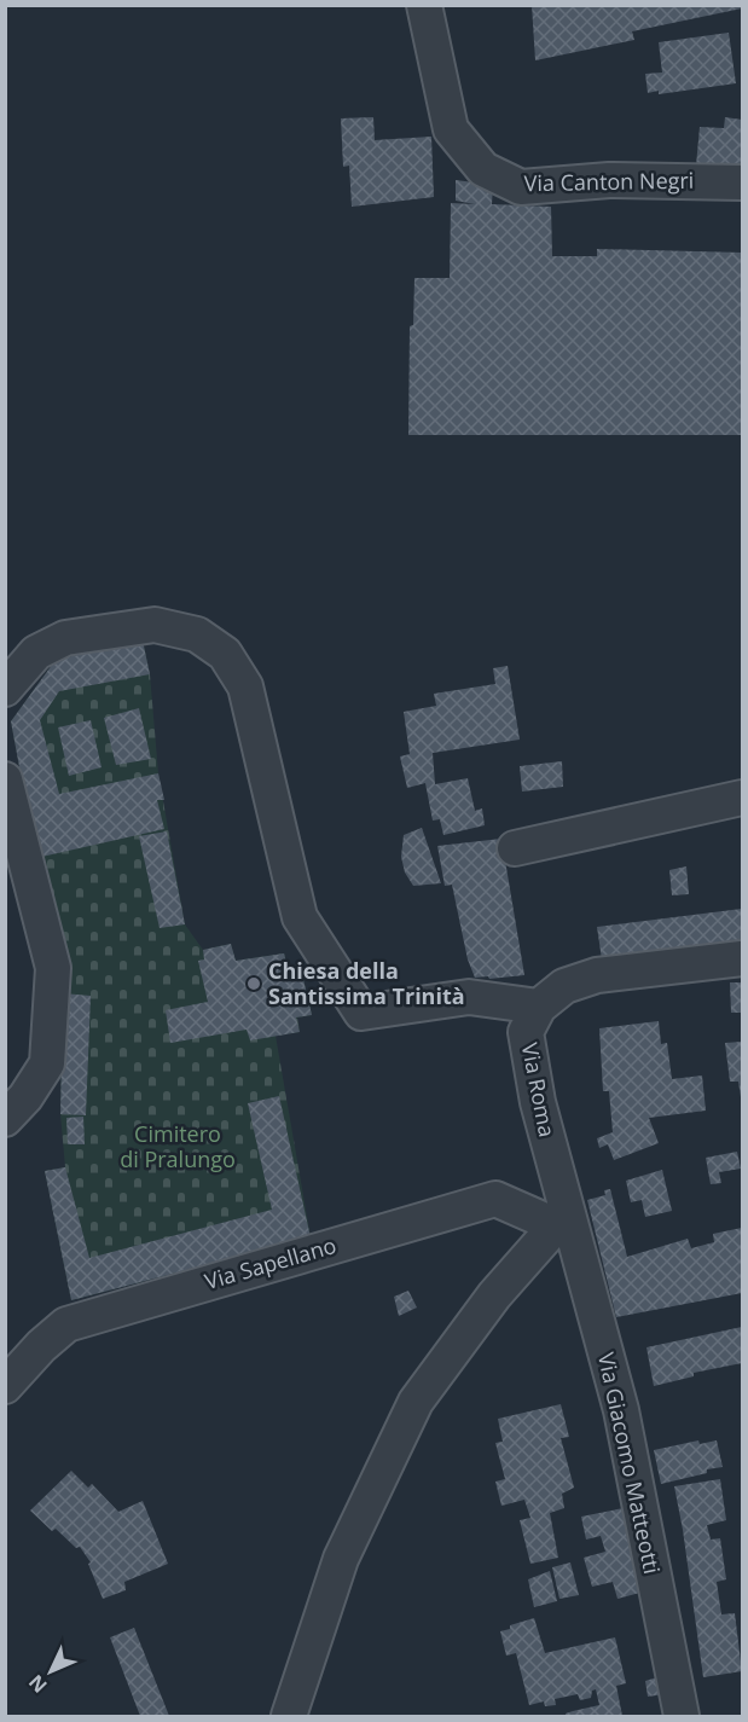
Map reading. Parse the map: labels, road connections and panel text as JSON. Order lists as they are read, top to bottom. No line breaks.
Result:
{"streets":{"street":["Via Canton Negri","Via Roma","Via Sapellano","Via Giacomo Matteotti"]},"crossings":[["Via Roma","Via Sapellano"],["Via Roma","Via Giacomo Matteotti"],["Via Sapellano","Via Giacomo Matteotti"]],"parks":["Cimitero di Pralungo"],"places":["Chiesa della Santissima Trinità"],"north":"bottom left"}
